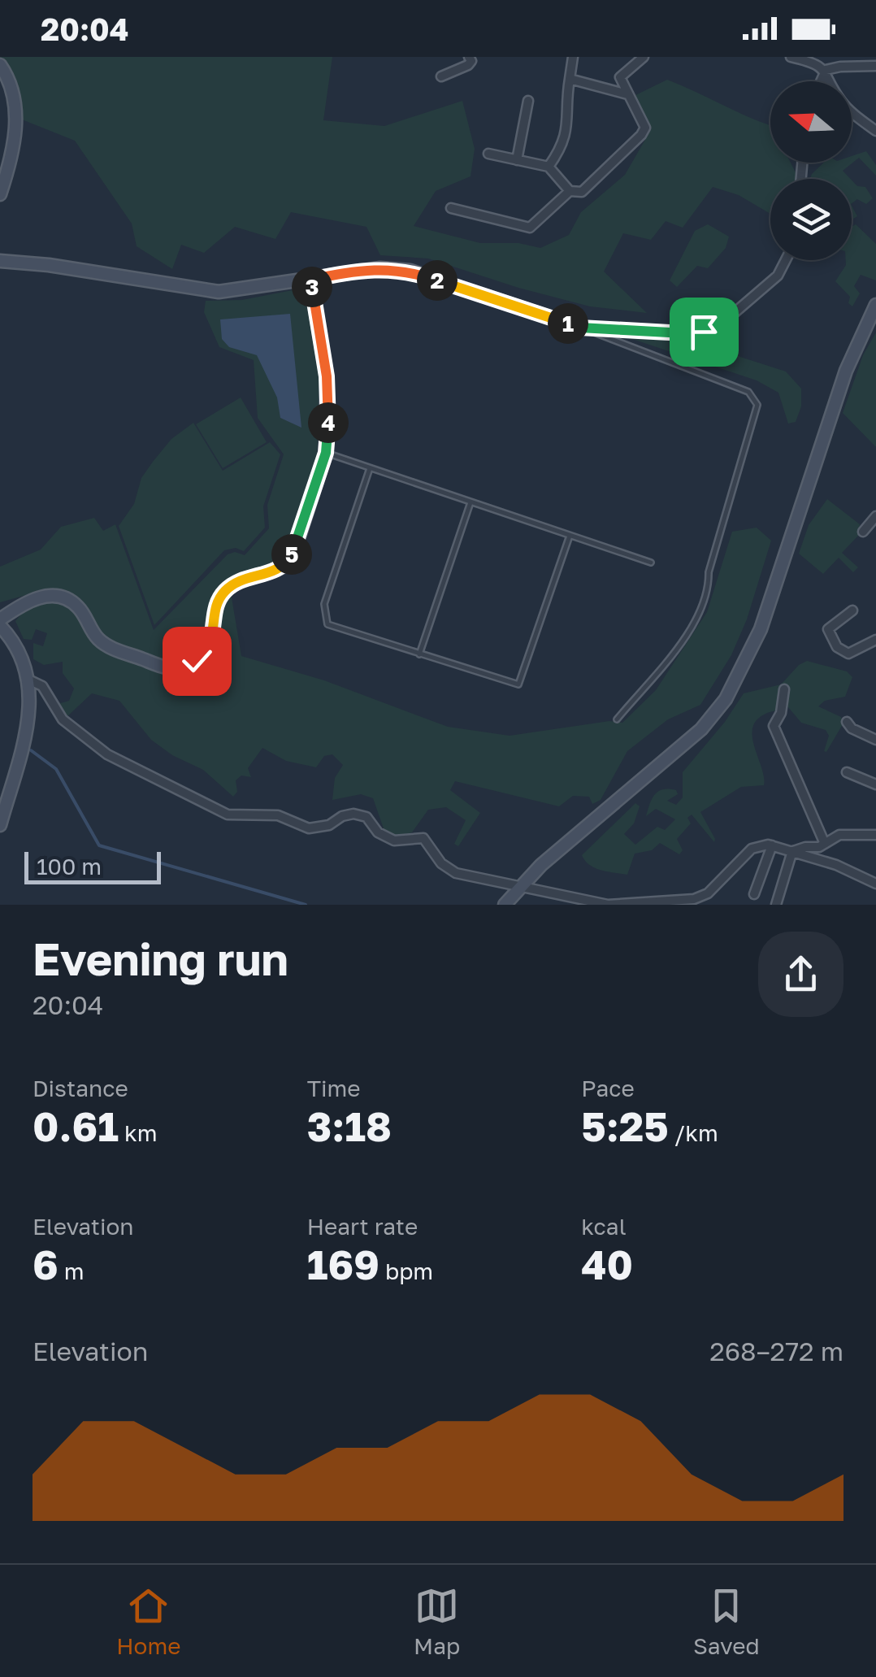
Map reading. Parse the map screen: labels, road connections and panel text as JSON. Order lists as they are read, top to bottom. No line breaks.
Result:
{"scale_bar":"100 m","north":"left","page":{"status":"20:04","pins":["2","3","1","4","5"],"scale":"100 m","heading":["Evening run","20:04"],"stats":[["Distance","0.61 km"],["Time","3:18"],["Pace","5:25 /km"],["Elevation","6 m"],["Heart rate","169 bpm"],["kcal","40"]],"chart":["Elevation","268–272 m"],"tabs":["Home","Map","Saved"]}}
